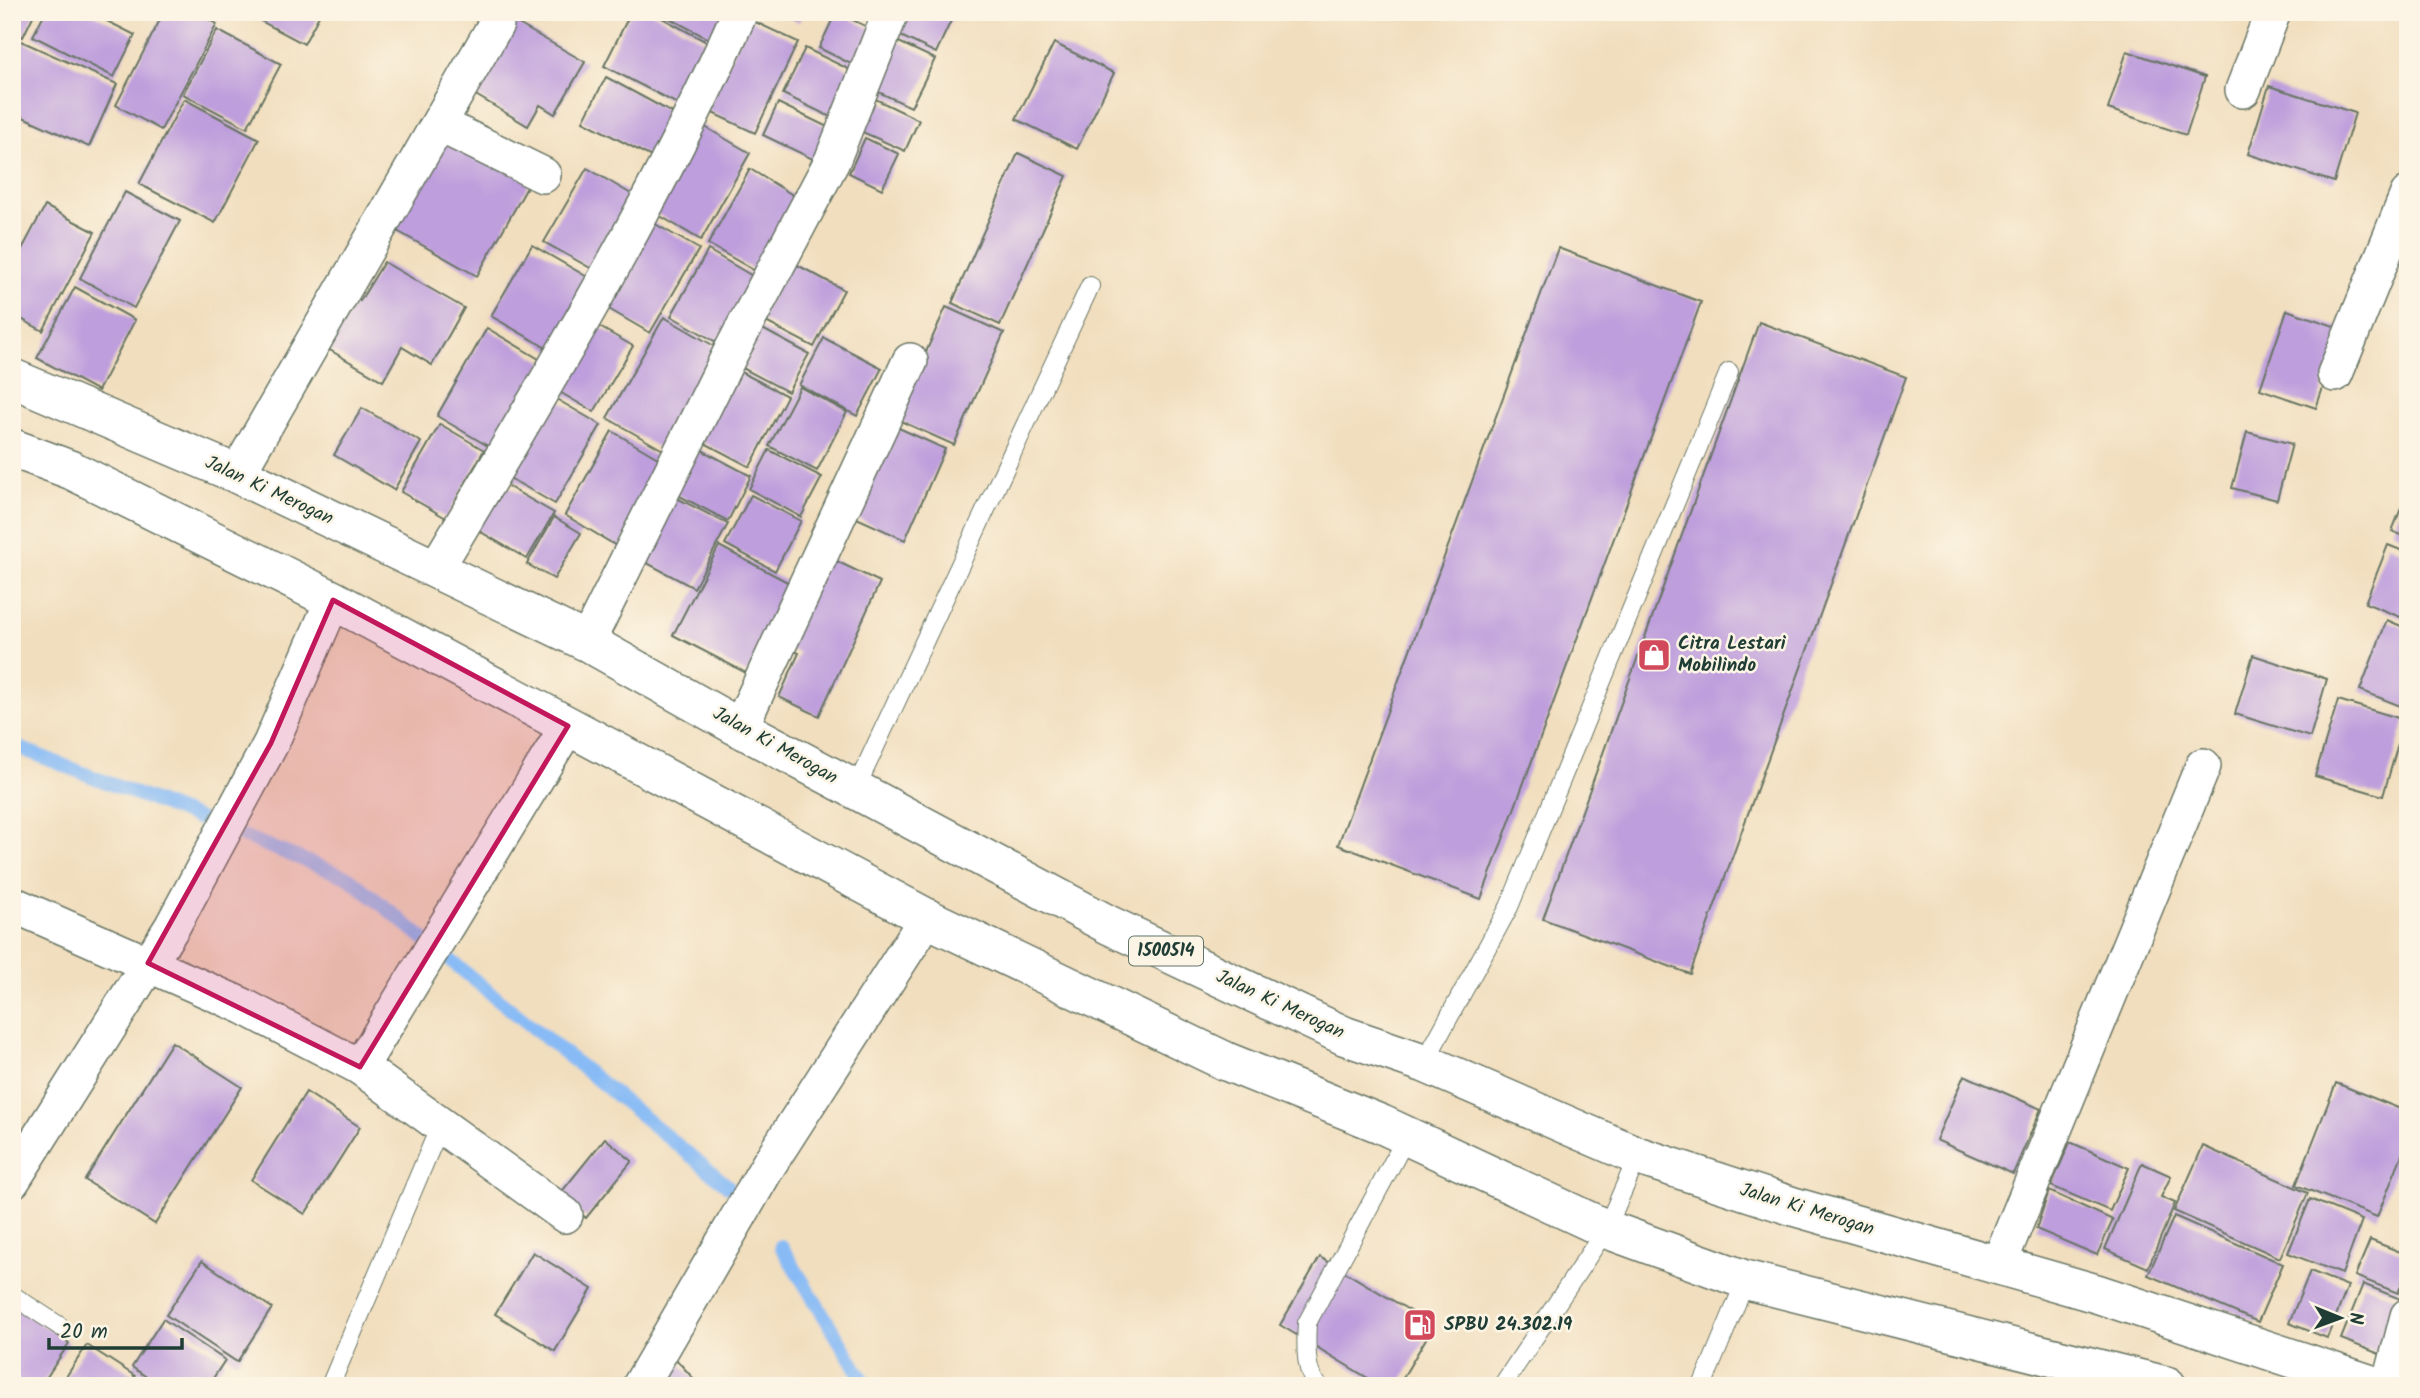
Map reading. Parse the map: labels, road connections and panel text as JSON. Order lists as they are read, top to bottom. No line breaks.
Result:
{"streets":{"highway":["Jalan Ki Merogan","1500514"]},"places":{"shop":["Citra Lestari Mobilindo"],"fuel station":["SPBU 24.302.19"]},"scale_bar":"20 m","north":"right"}
